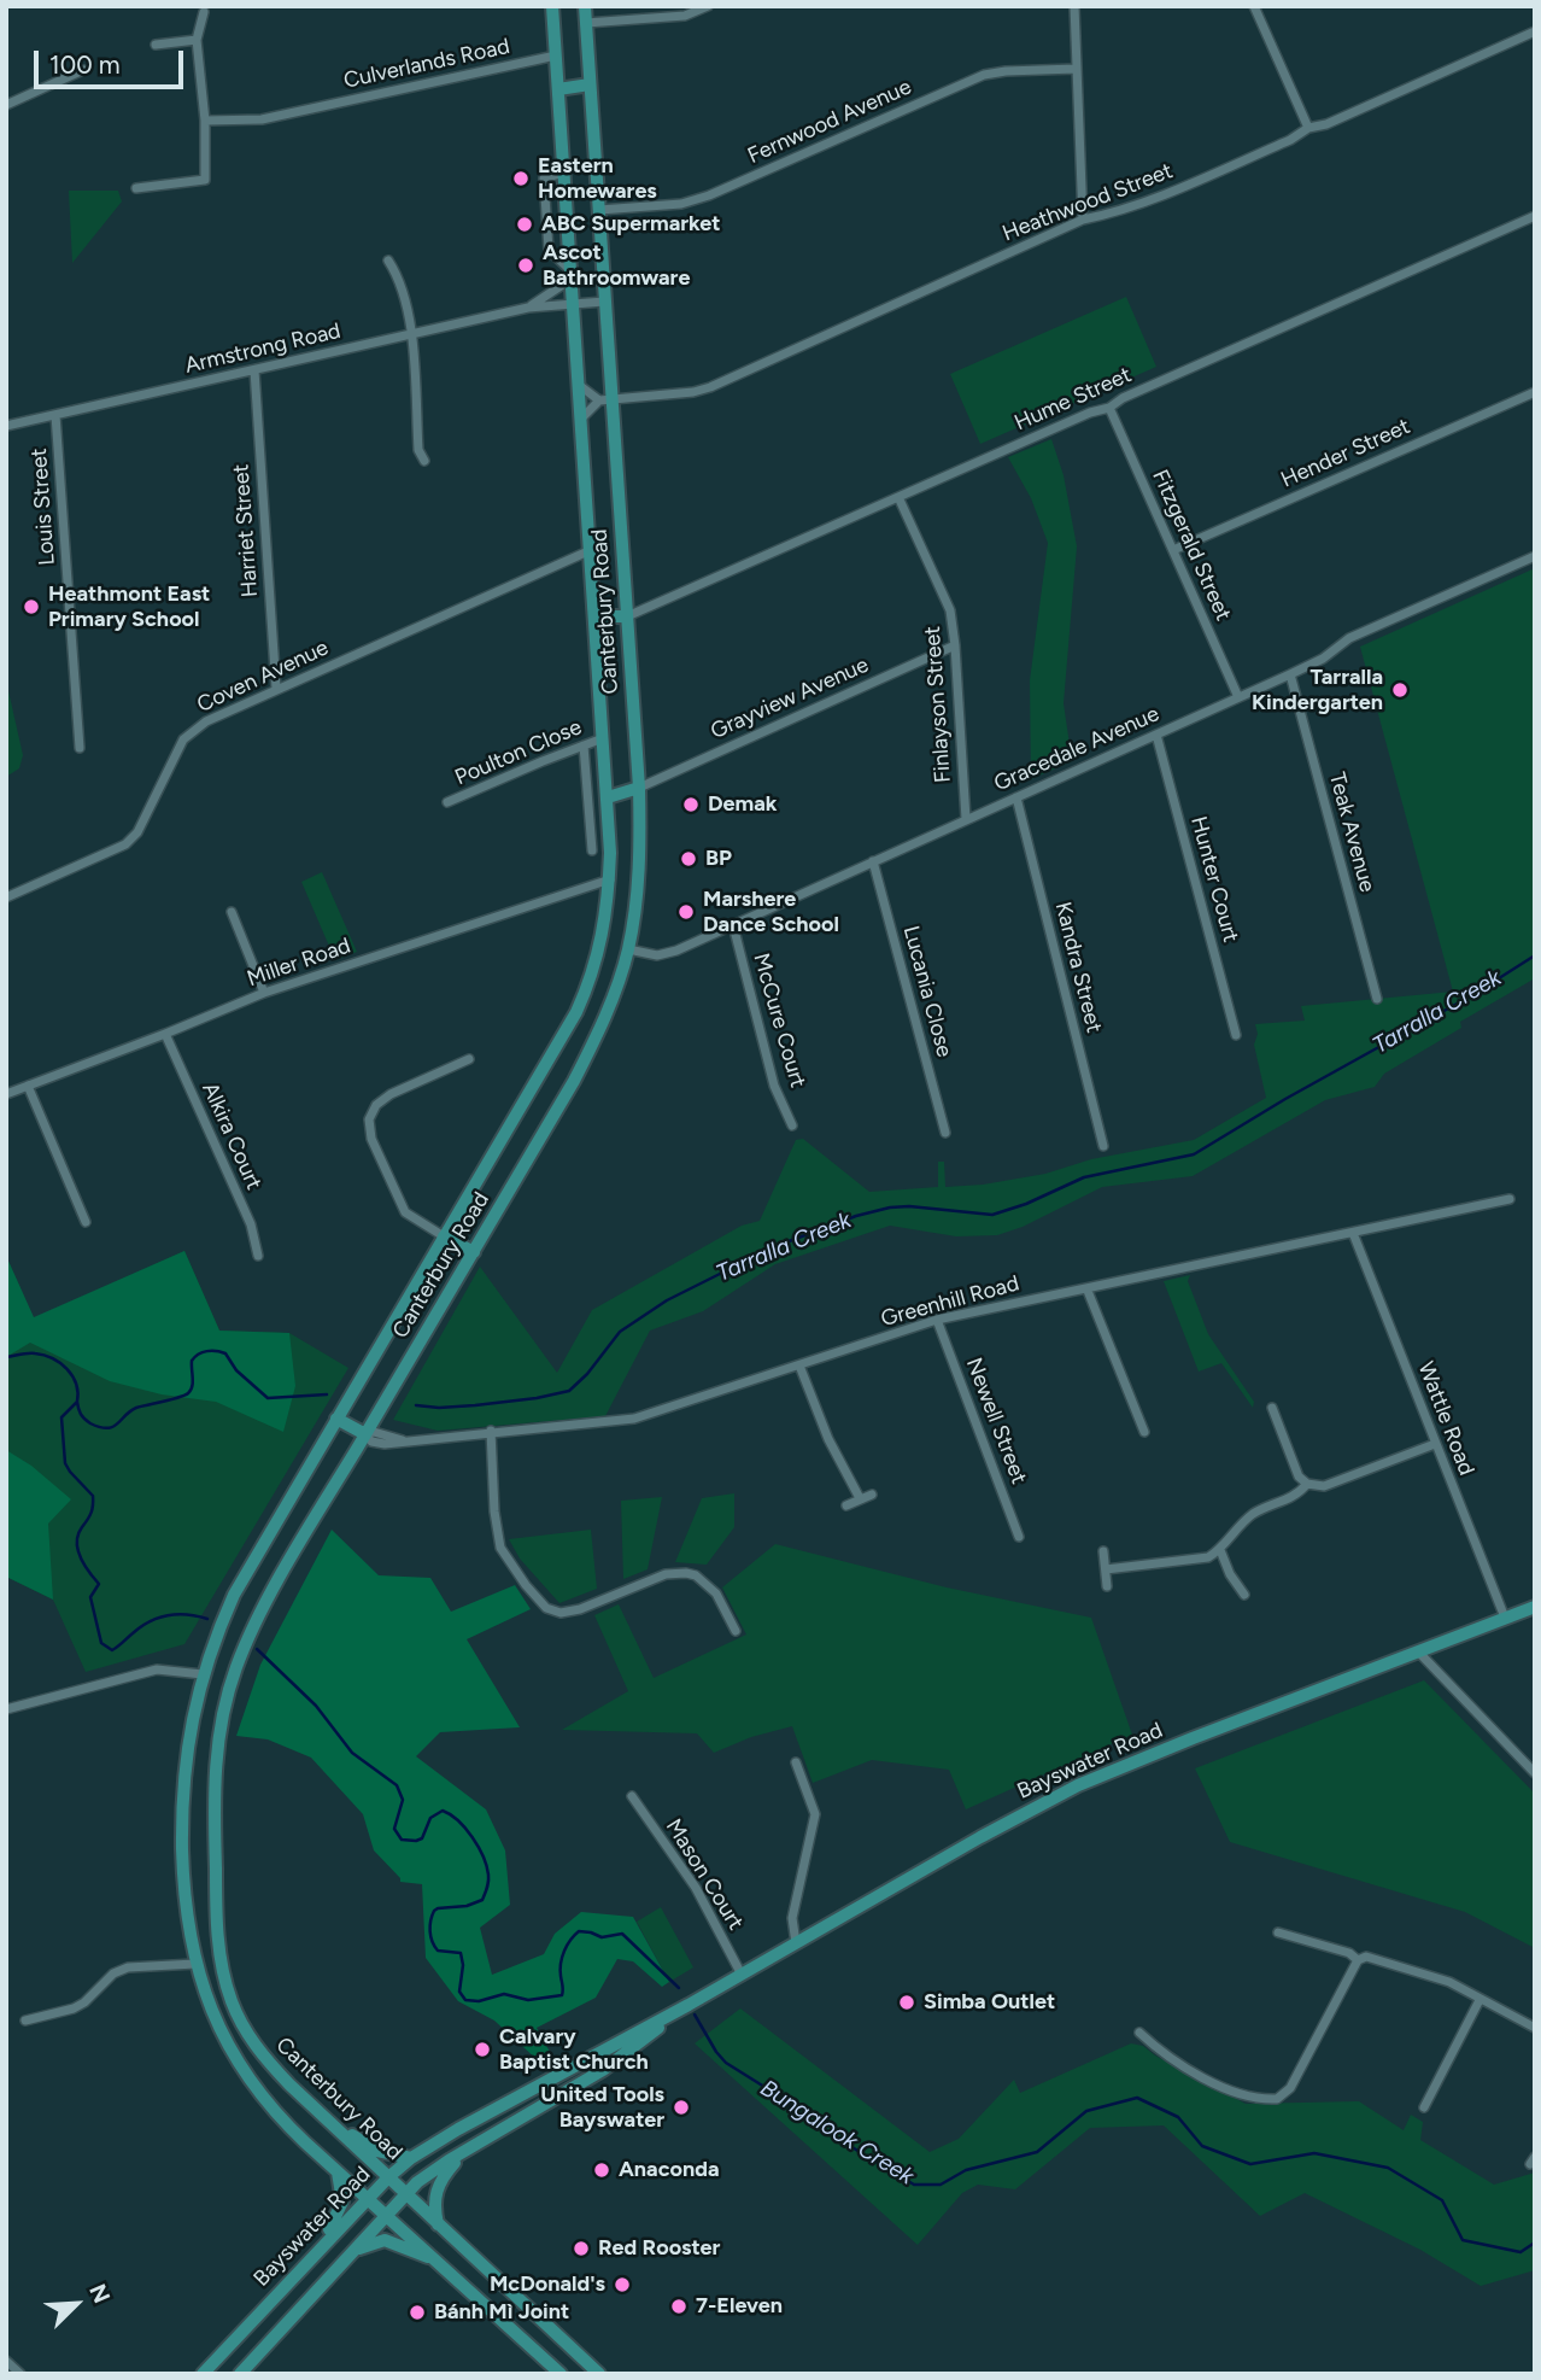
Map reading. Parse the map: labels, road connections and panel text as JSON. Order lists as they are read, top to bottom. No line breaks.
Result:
{"streets":{"main road":["Canterbury Road","Bayswater Road"],"street":["Culverlands Road","Fernwood Avenue","Heathwood Street","Armstrong Road","Hume Street","Hender Street","Louis Street","Harriet Street","Fitzgerald Street","Coven Avenue","Grayview Avenue","Finlayson Street","Gracedale Avenue","Poulton Close","Teak Avenue","Hunter Court","Miller Road","Kandra Street","Lucania Close","McCure Court","Alkira Court","Greenhill Road","Wattle Road","Newell Street","Mason Court"]},"crossings":[["Culverlands Road","Canterbury Road"],["Fernwood Avenue","Canterbury Road"],["Heathwood Street","Canterbury Road"],["Armstrong Road","Louis Street"],["Armstrong Road","Harriet Street"],["Armstrong Road","Canterbury Road"],["Hume Street","Fitzgerald Street"],["Hume Street","Canterbury Road"],["Hume Street","Finlayson Street"],["Hender Street","Fitzgerald Street"],["Harriet Street","Coven Avenue"],["Fitzgerald Street","Gracedale Avenue"],["Canterbury Road","Coven Avenue"],["Canterbury Road","Grayview Avenue"],["Canterbury Road","Gracedale Avenue"],["Canterbury Road","Poulton Close"],["Canterbury Road","Miller Road"],["Canterbury Road","Greenhill Road"],["Canterbury Road","Bayswater Road"],["Grayview Avenue","Finlayson Street"],["Finlayson Street","Gracedale Avenue"],["Gracedale Avenue","Teak Avenue"],["Gracedale Avenue","Hunter Court"],["Gracedale Avenue","Kandra Street"],["Gracedale Avenue","Lucania Close"],["Gracedale Avenue","McCure Court"],["Miller Road","Alkira Court"],["Greenhill Road","Wattle Road"],["Greenhill Road","Newell Street"],["Wattle Road","Bayswater Road"],["Bayswater Road","Mason Court"]],"water":["Tarralla Creek","Bungalook Creek"],"places":["Eastern Homewares","ABC Supermarket","Ascot Bathroomware","Heathmont East Primary School","Tarralla Kindergarten","Demak","BP","Marshere Dance School","Simba Outlet","Calvary Baptist Church","United Tools Bayswater","Anaconda","Red Rooster","McDonald's","7-Eleven","Bánh Mì Joint"],"scale_bar":"100 m","north":"top right"}
